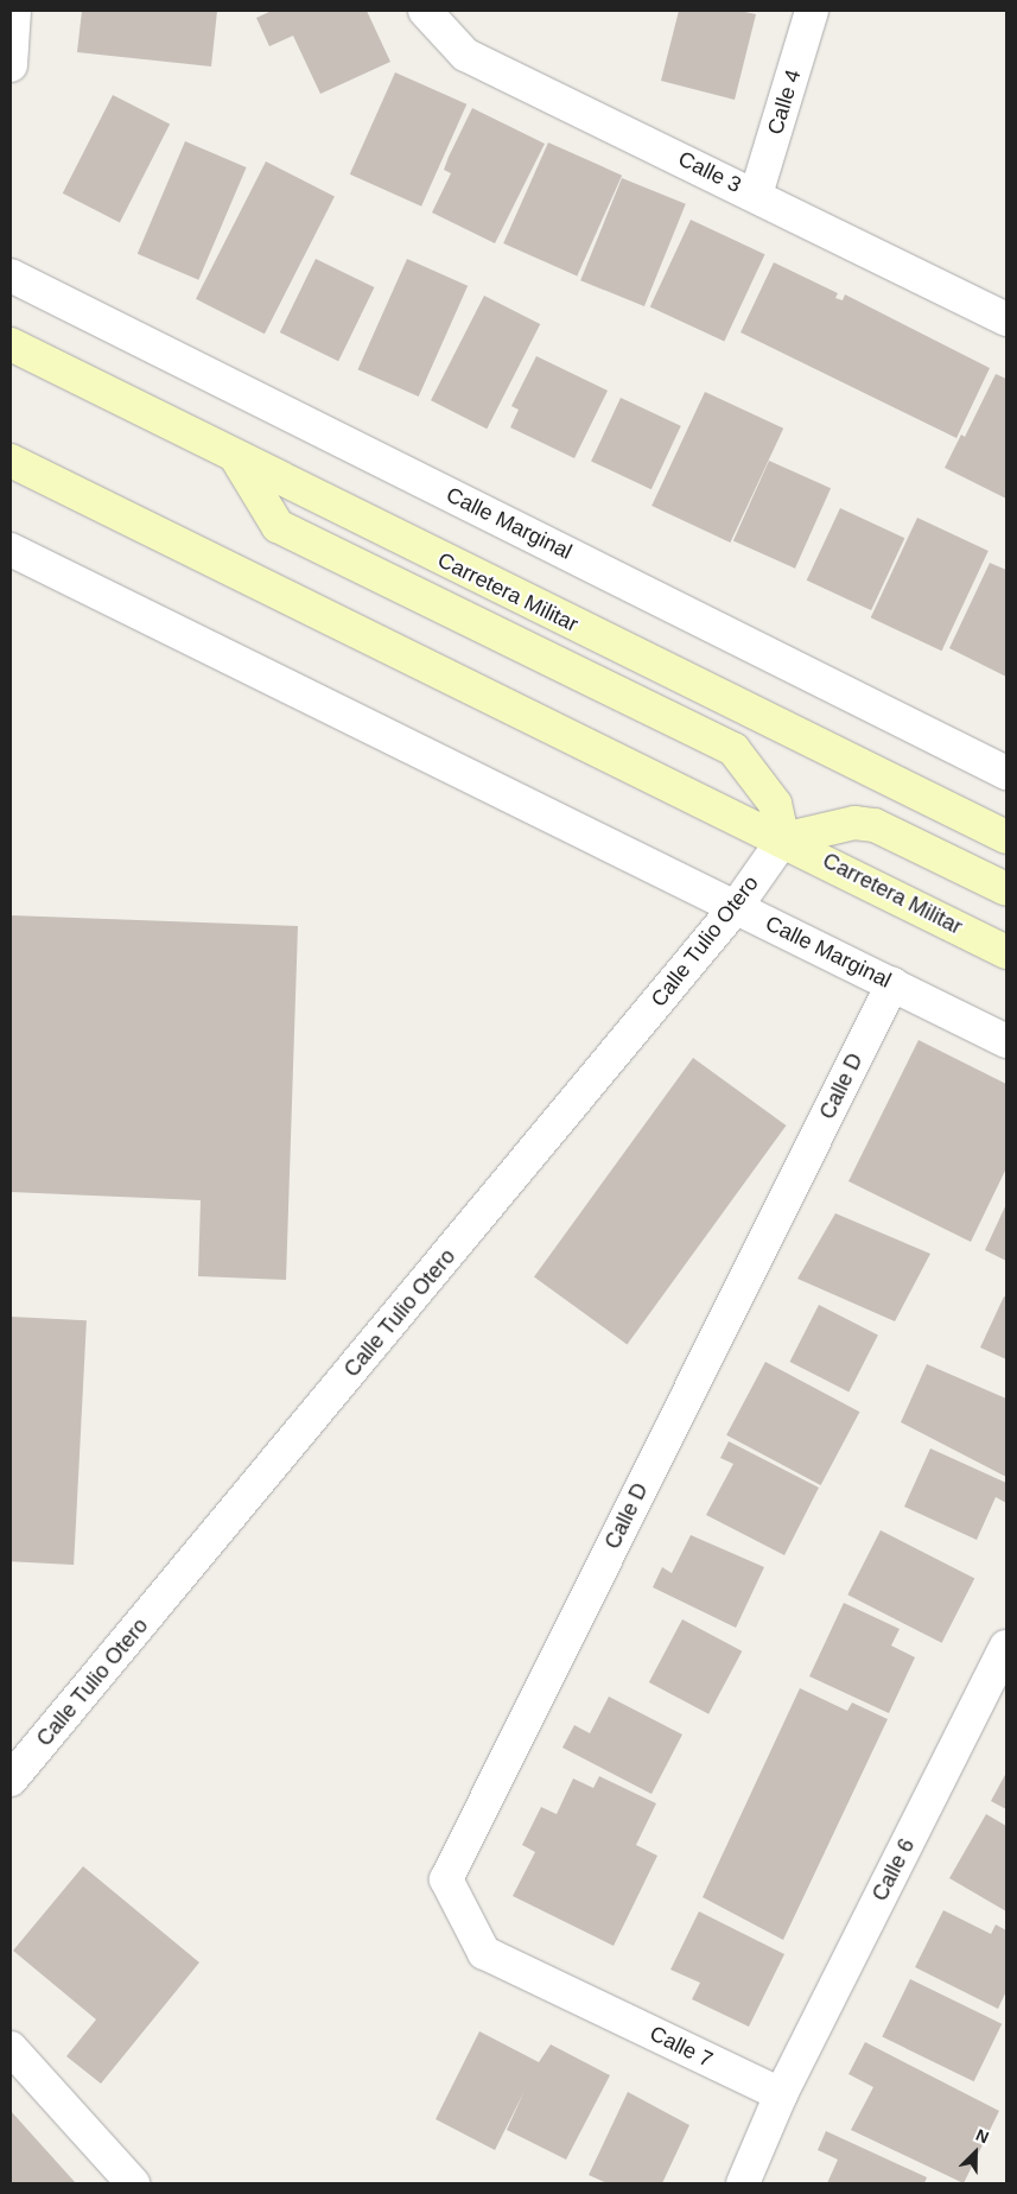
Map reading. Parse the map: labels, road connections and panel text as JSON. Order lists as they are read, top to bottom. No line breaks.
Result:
{"streets":{"main road":["Carretera Militar"],"street":["Calle 4","Calle 3","Calle Marginal","Calle Tulio Otero","Calle D","Calle 6","Calle 7"]},"crossings":[["Calle 4","Calle 3"],["Calle Marginal","Calle Tulio Otero"],["Calle Marginal","Calle D"],["Carretera Militar","Calle Tulio Otero"],["Calle D","Calle 7"],["Calle 6","Calle 7"]],"north":"top right"}
